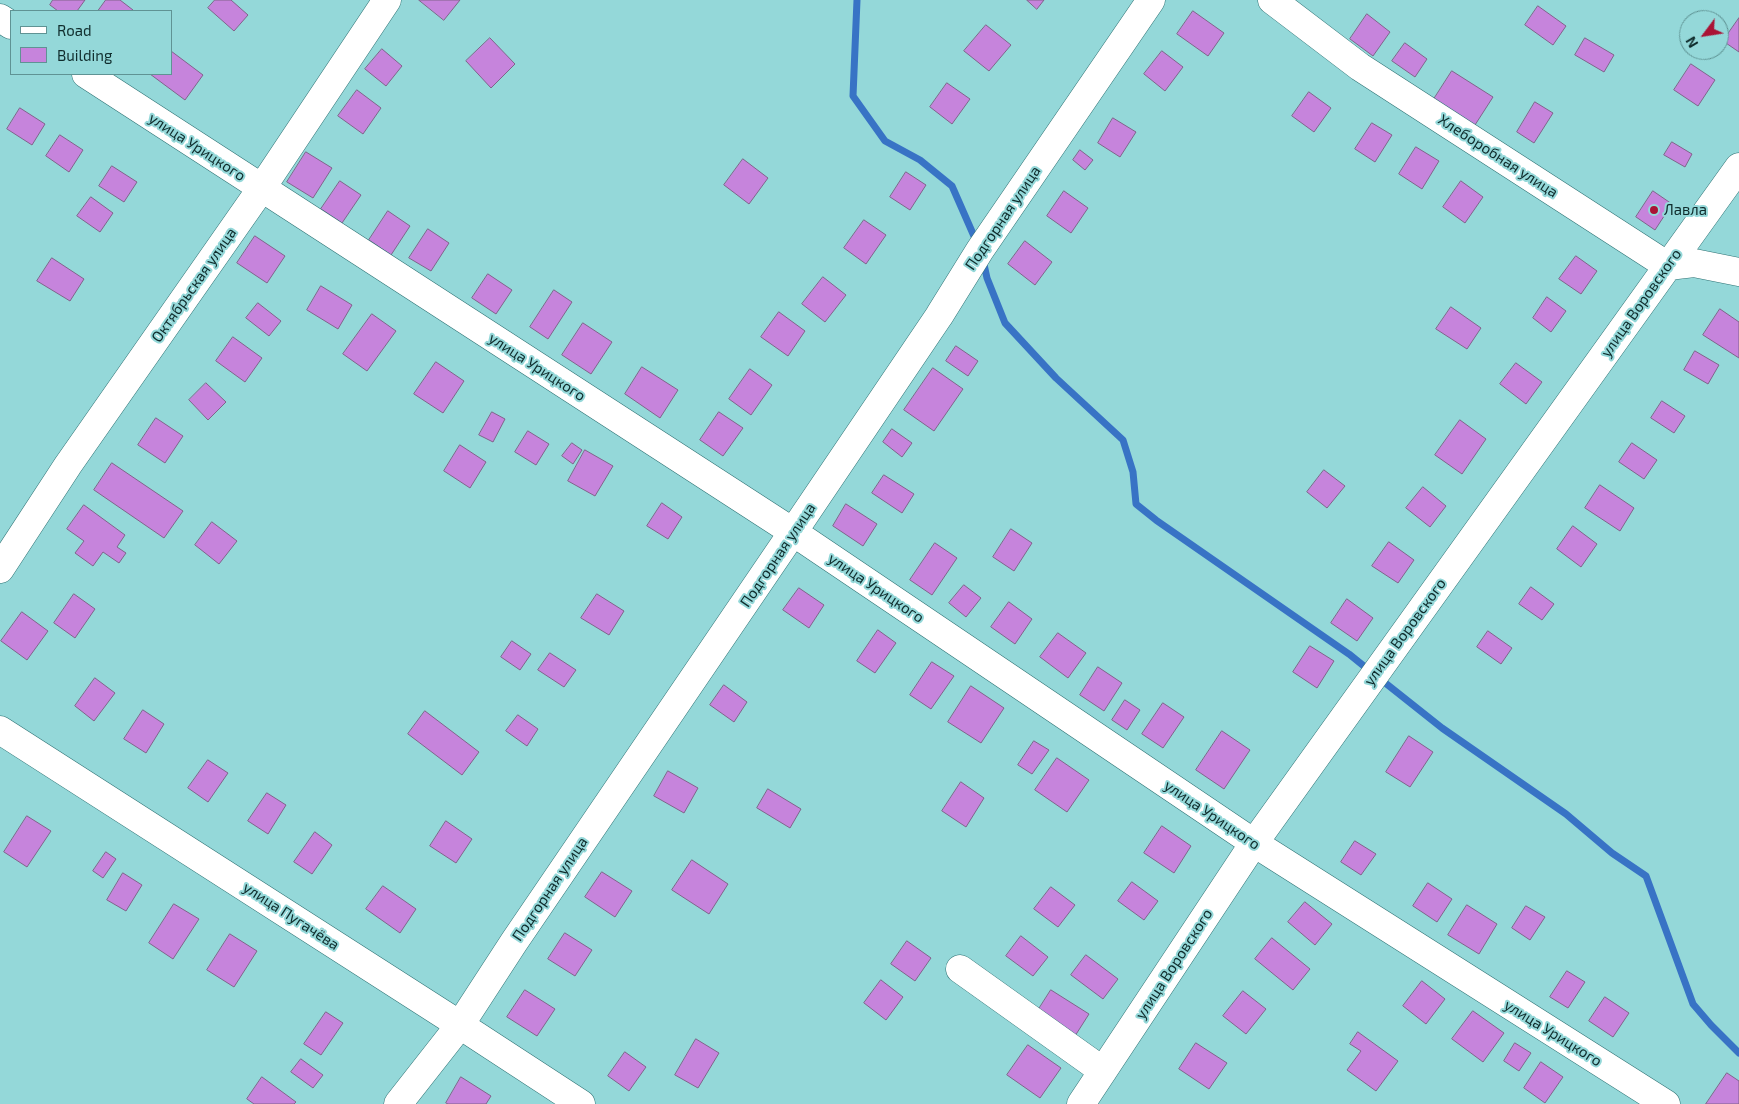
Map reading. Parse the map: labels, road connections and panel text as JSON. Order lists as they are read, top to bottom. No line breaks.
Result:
{"streets":{"street":["улица Урицкого","Хлеборобная улица","Подгорная улица","Октябрьская улица","улица Воровского","улица Пугачёва"]},"crossings":[["улица Урицкого","Подгорная улица"],["улица Урицкого","Октябрьская улица"],["улица Урицкого","улица Воровского"],["Хлеборобная улица","улица Воровского"],["Подгорная улица","улица Пугачёва"]],"places":["Лавла"],"legend":["Road","Building"],"north":"bottom left"}
